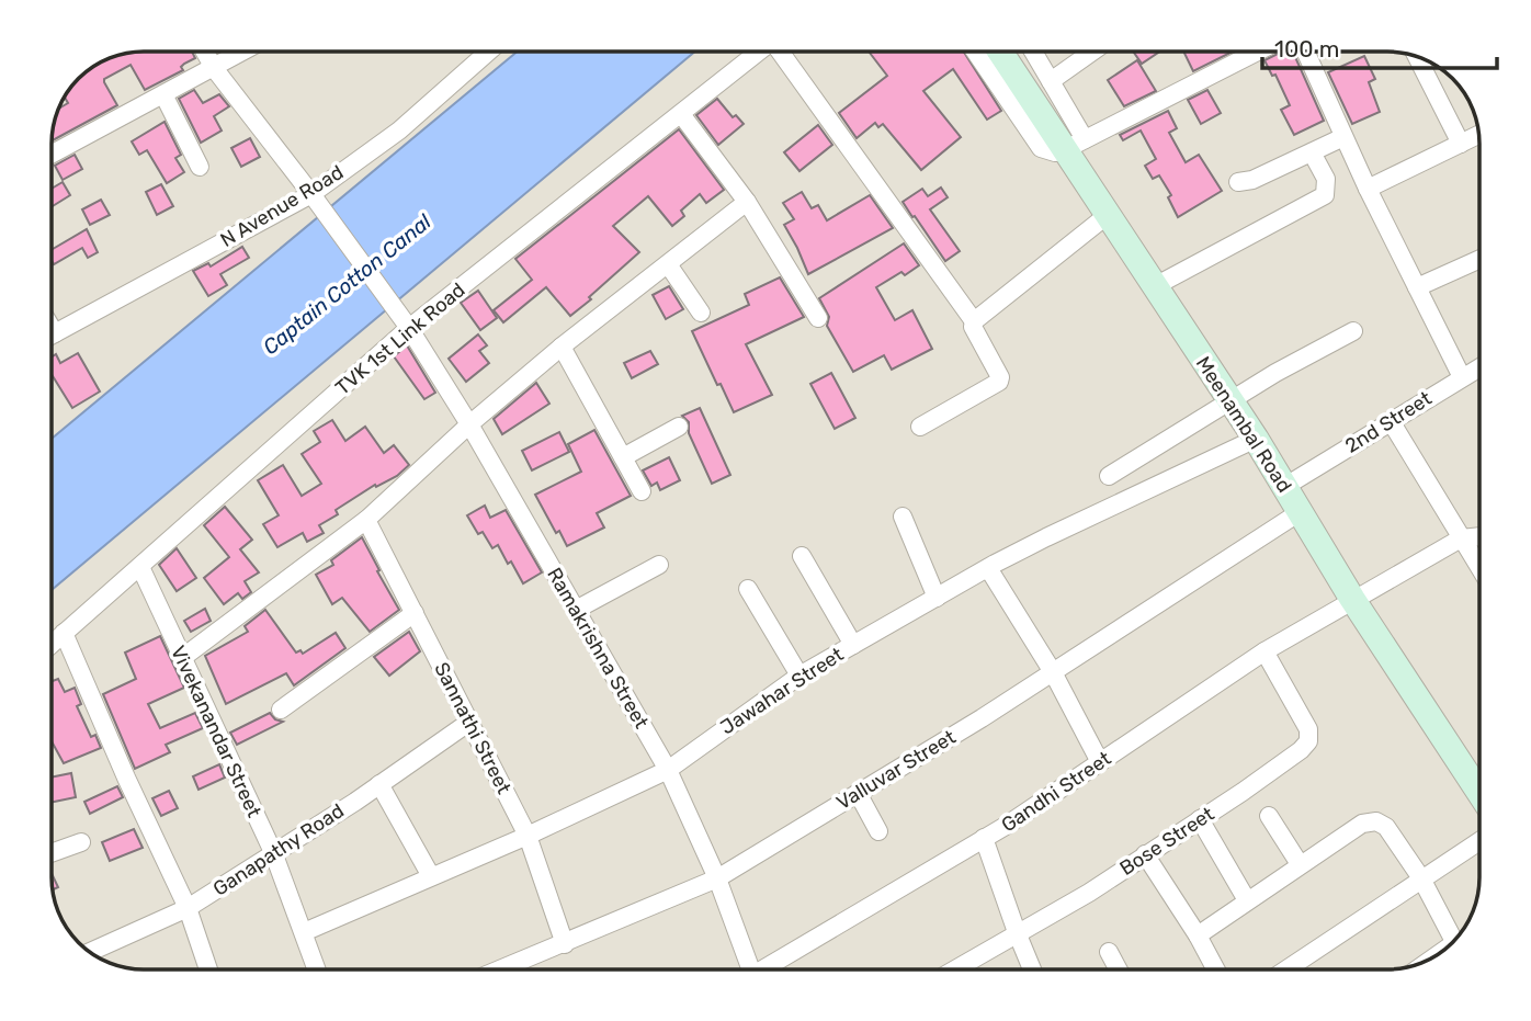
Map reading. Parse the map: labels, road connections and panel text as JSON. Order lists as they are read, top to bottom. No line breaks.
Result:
{"streets":{"main road":["Meenambal Road"],"street":["N Avenue Road","TVK 1st Link Road","2nd Street","Ramakrishna Street","Jawahar Street","Sannathi Street","Vivekanandar Street","Valluvar Street","Gandhi Street","Bose Street","Ganapathy Road"]},"crossings":[["N Avenue Road","Ramakrishna Street"],["TVK 1st Link Road","Ramakrishna Street"],["TVK 1st Link Road","Vivekanandar Street"],["2nd Street","Meenambal Road"],["Meenambal Road","Jawahar Street"],["Meenambal Road","Valluvar Street"],["Meenambal Road","Gandhi Street"],["Ramakrishna Street","Jawahar Street"],["Ramakrishna Street","Valluvar Street"],["Jawahar Street","Sannathi Street"],["Jawahar Street","Vivekanandar Street"],["Sannathi Street","Valluvar Street"],["Sannathi Street","Ganapathy Road"],["Vivekanandar Street","Ganapathy Road"],["Gandhi Street","Bose Street"]],"water":["Captain Cotton Canal"],"scale_bar":"100 m"}
